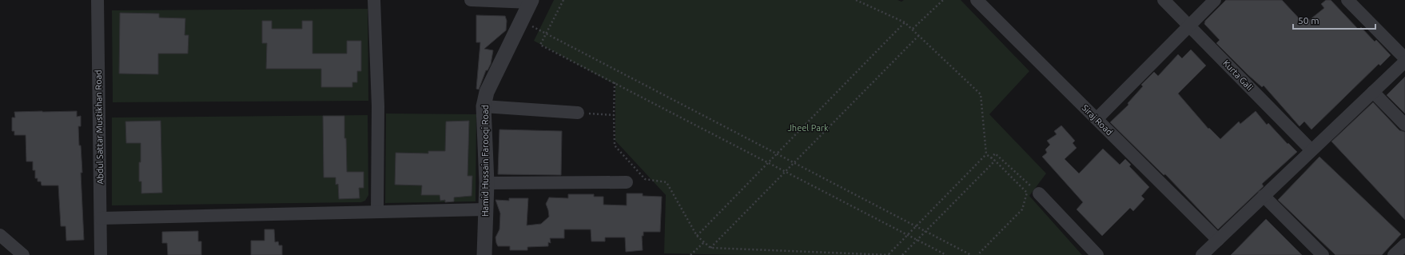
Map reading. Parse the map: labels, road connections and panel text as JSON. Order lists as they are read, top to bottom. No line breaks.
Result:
{"streets":{"street":["Kurta Gali","Siraj Road","Abdul Sattar Mustikhan Road","Hamid Hussain Farooqi Road"]},"parks":["Jheel Park"],"scale_bar":"50 m"}
